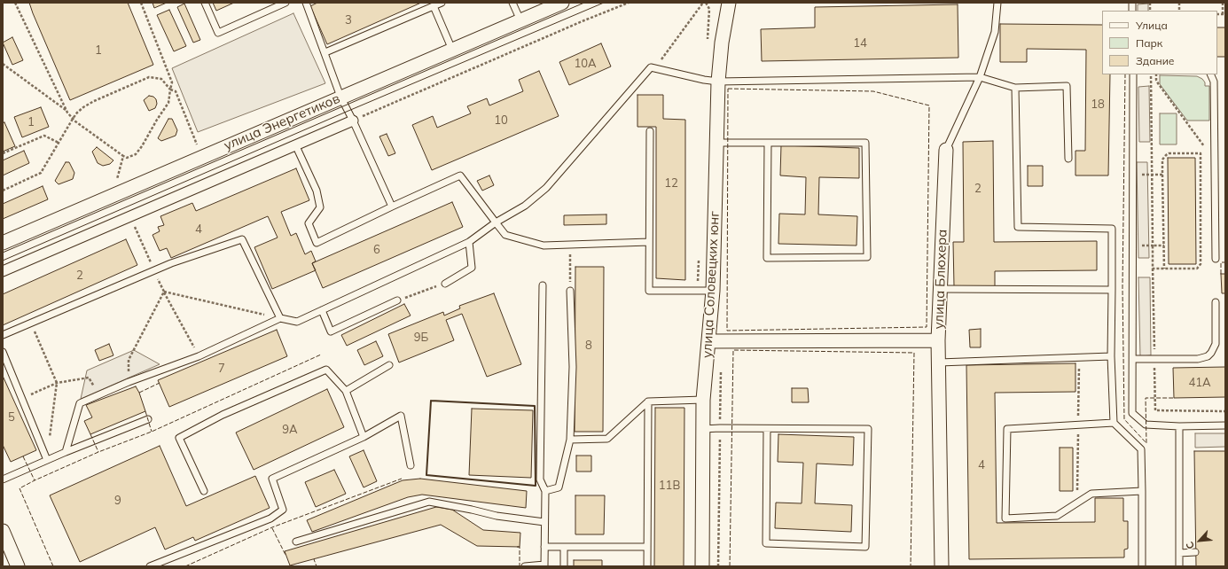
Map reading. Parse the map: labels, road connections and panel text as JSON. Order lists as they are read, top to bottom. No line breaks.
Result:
{"streets":{"street":["улица Энергетиков","улица Блюхера","улица Соловецких юнг"]},"house_numbers":["3","14","1","10А","18","10","1","12","2","4","6","2","9Б","8","7","41А","5","9А","4","11В","9"],"legend":["Улица","Парк","Здание"],"north":"bottom left"}
